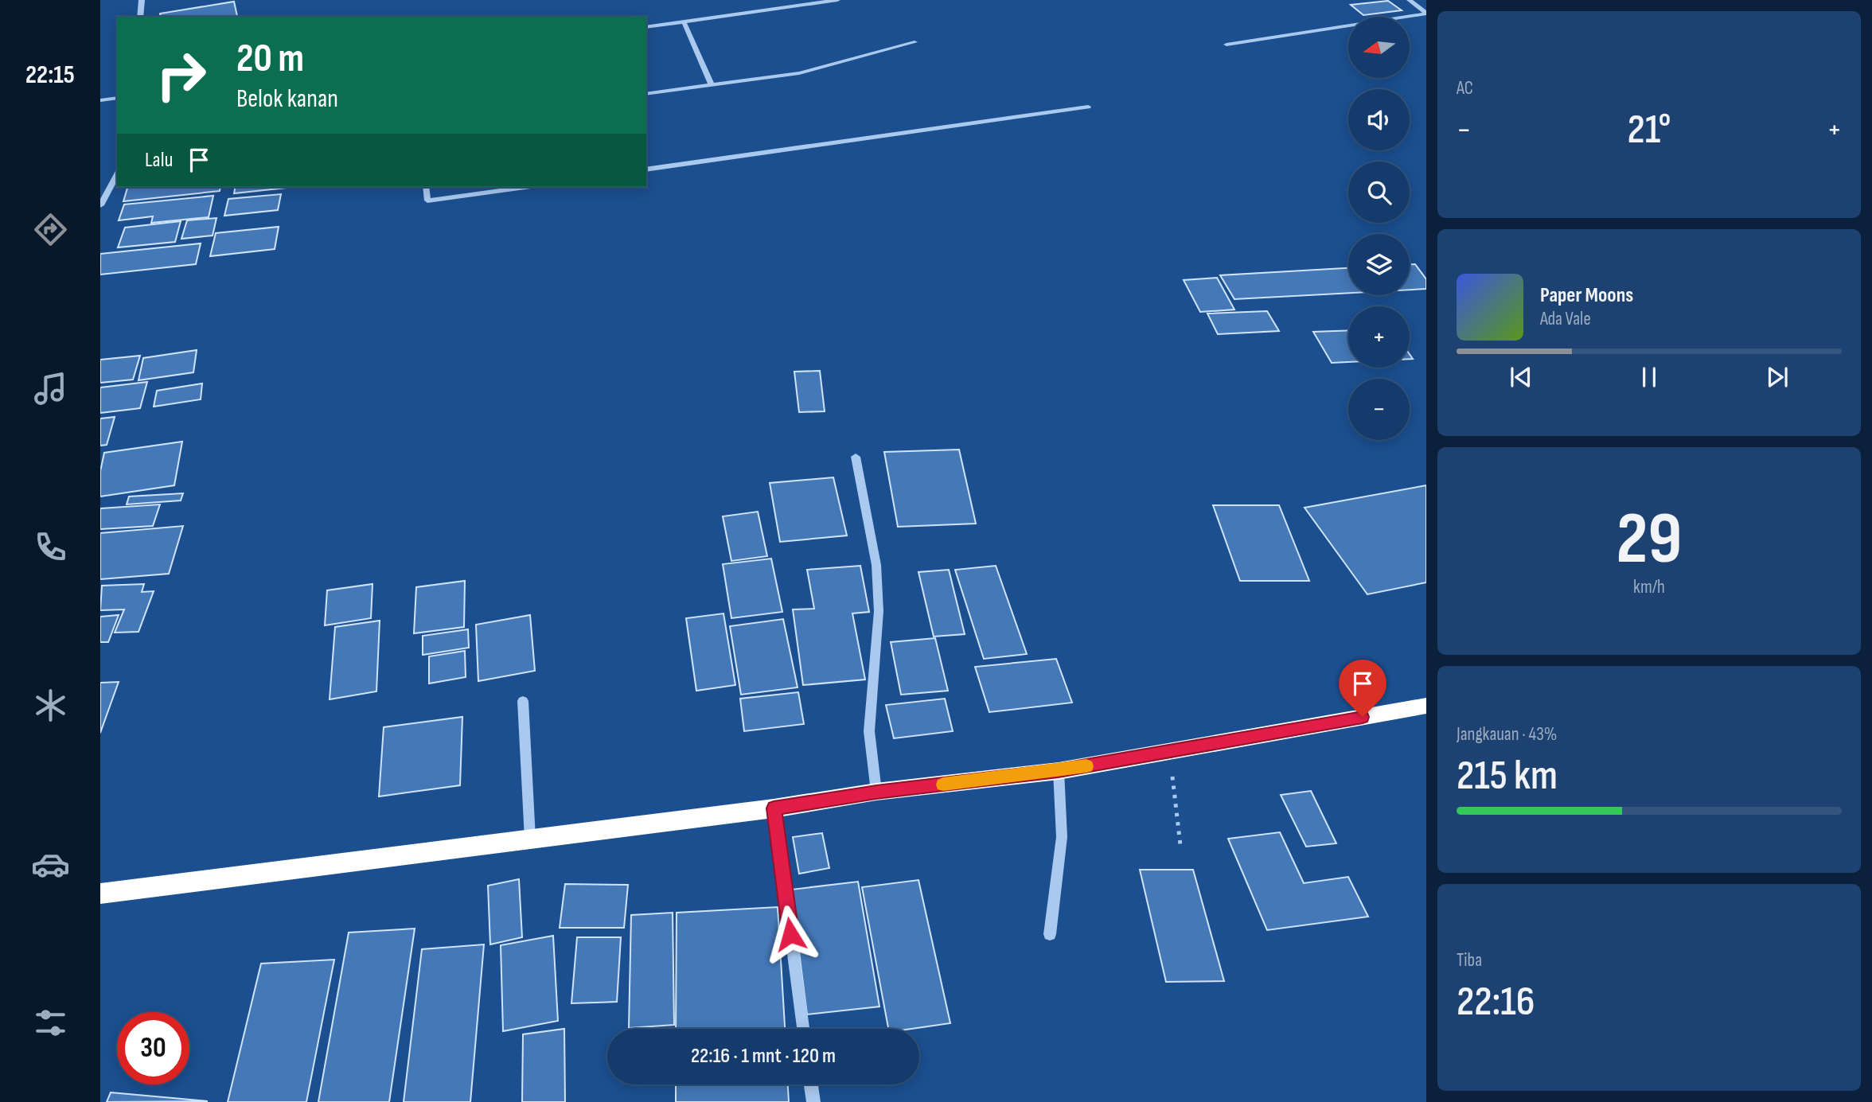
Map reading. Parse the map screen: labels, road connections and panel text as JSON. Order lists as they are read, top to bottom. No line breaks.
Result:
{"north":"left","page":{"tabs":"22:15","tile":["AC",["29","km/h"],["Jangkauan · 43%","215 km"],["Tiba","22:16"]],"map_buttons":["+","−"],"turn":["20 m","Belok kanan"],"heat":["−","21°","+"],"then":"Lalu","song":["Paper Moons","Ada Vale"],"limit":"30","trip":"22:16 · 1 mnt · 120 m"}}
